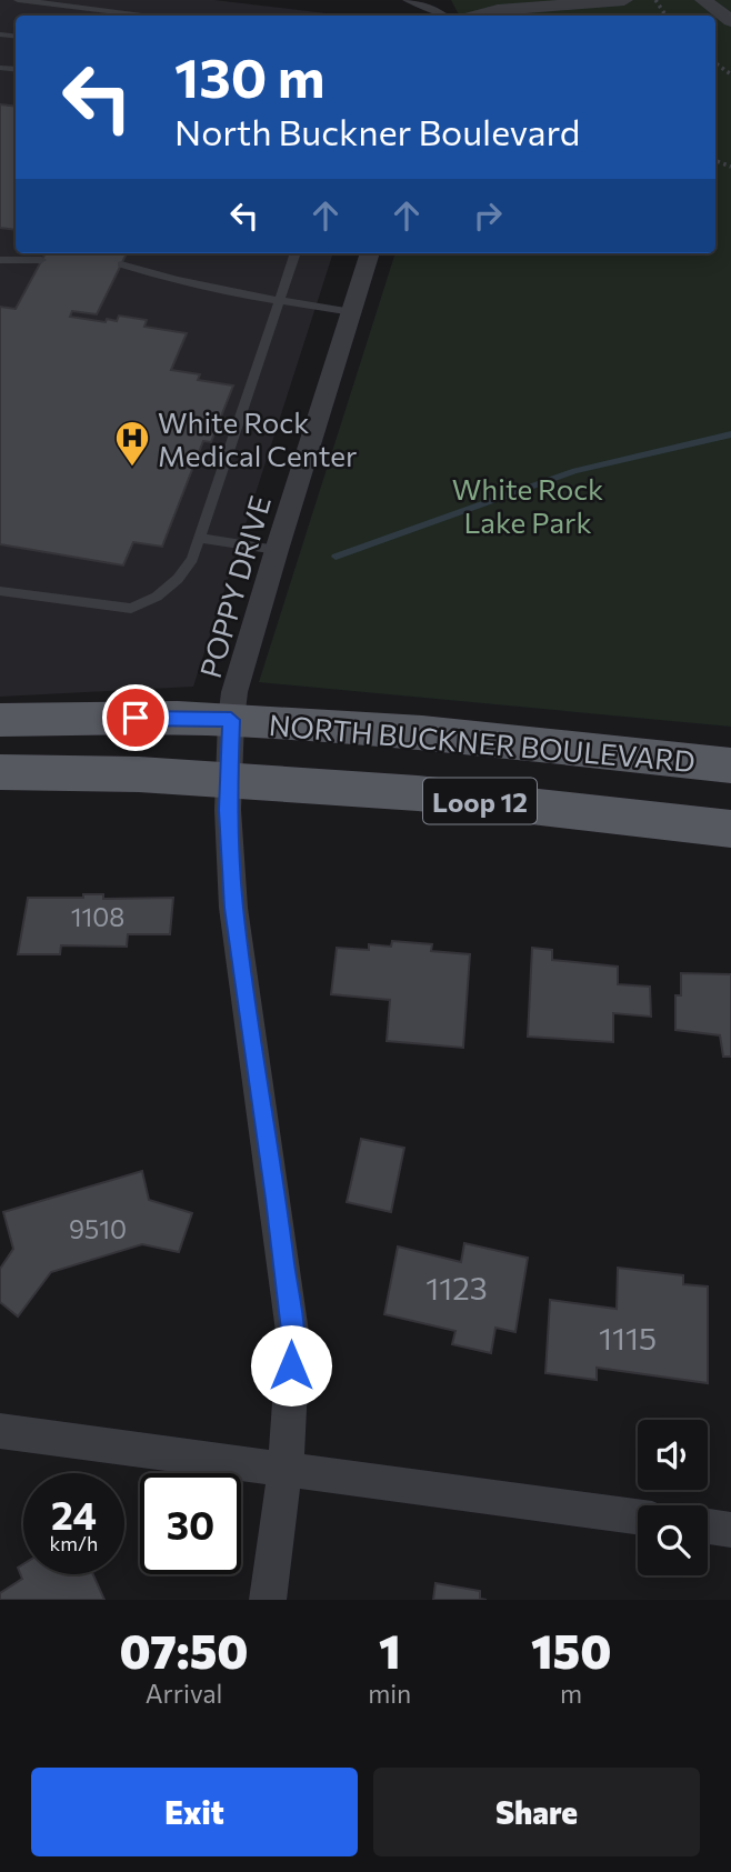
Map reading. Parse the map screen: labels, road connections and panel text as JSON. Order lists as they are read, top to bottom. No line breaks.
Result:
{"streets":{"main road":["NORTH BUCKNER BOULEVARD","Loop 12"],"street":["POPPY DRIVE"]},"crossings":[["POPPY DRIVE","NORTH BUCKNER BOULEVARD"]],"parks":["White Rock Lake Park"],"places":{"hospital":["White Rock Medical Center"]},"house_numbers":["1108","9510","1123","1115"],"page":{"turn":["130 m","North Buckner Boulevard"],"speed":"24 km/h","limit":"30","eta":["07:50","Arrival","1","min","150","m"],"buttons":["Exit","Share"]}}
